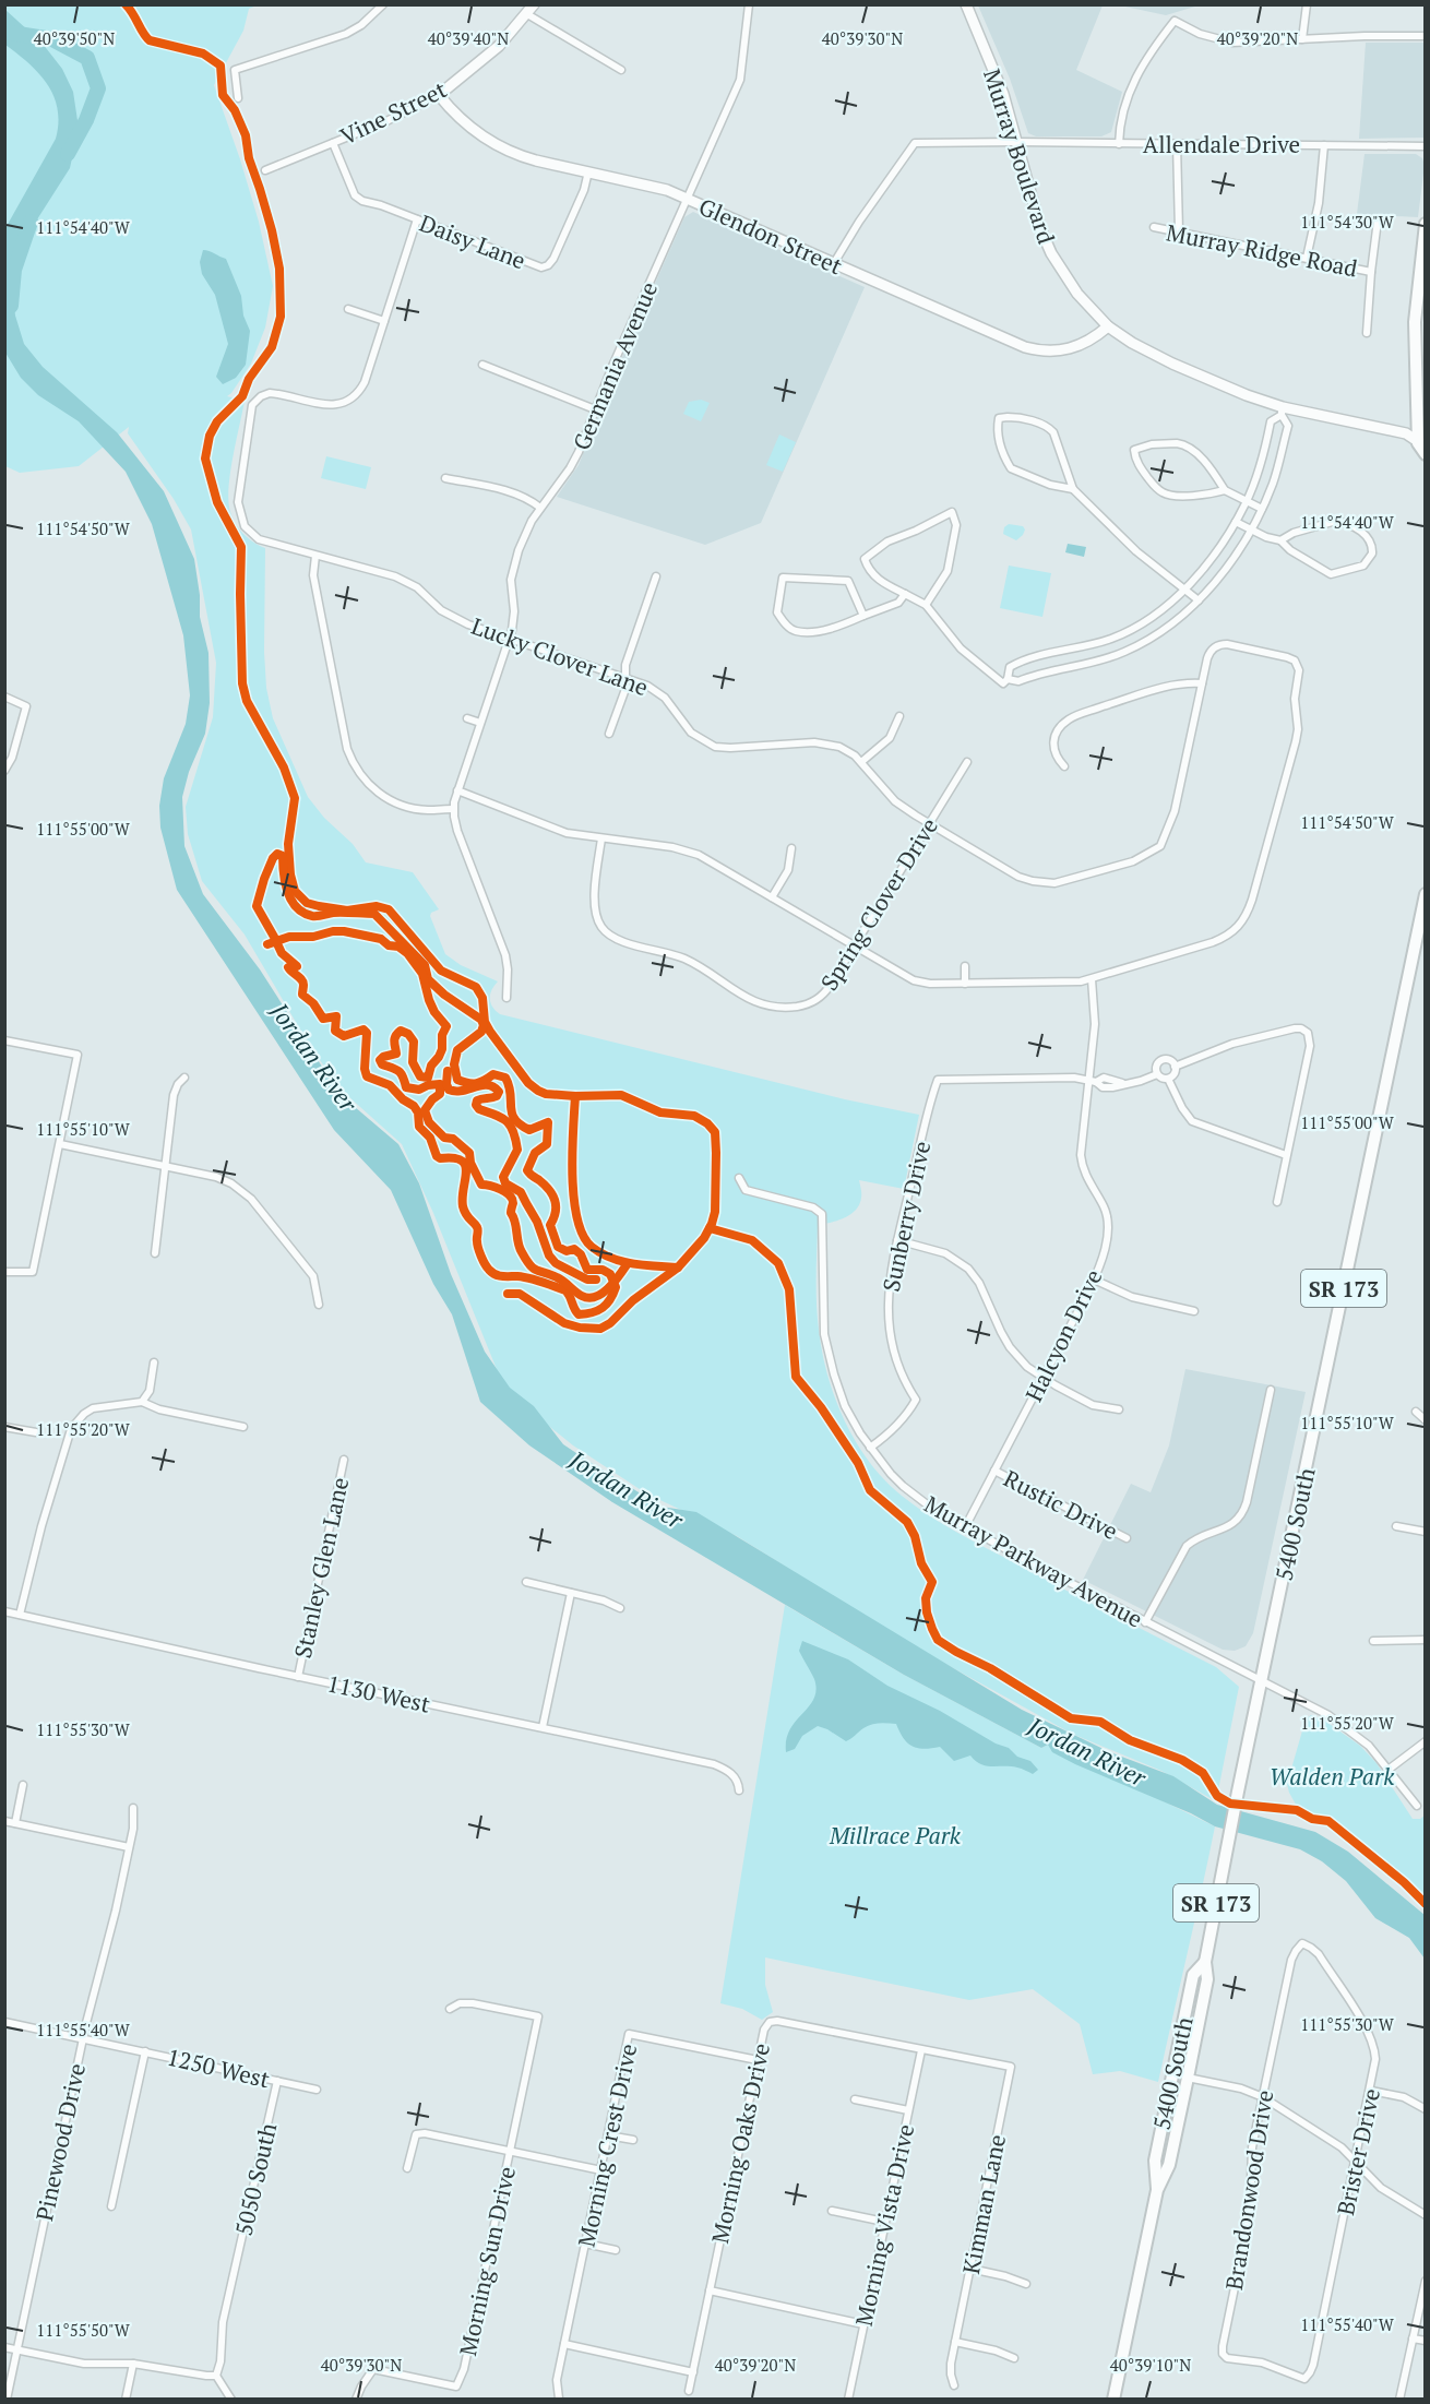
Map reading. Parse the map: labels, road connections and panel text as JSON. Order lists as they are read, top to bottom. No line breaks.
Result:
{"streets":{"main road":["SR 173","5400 South"],"street":["Vine Street","Allendale Drive","Murray Boulevard","Glendon Street","Daisy Lane","Murray Ridge Road","Germania Avenue","Lucky Clover Lane","Spring Clover Drive","Sunberry Drive","Halcyon Drive","Rustic Drive","Murray Parkway Avenue","Stanley Glen Lane","1130 West","1250 West","Pinewood Drive","Morning Oaks Drive","Morning Crest Drive","Brister Drive","5050 South","Brandonwood Drive","Kimman Lane","Morning Vista Drive","Morning Sun Drive"]},"crossings":[["Vine Street","Glendon Street"],["Vine Street","Daisy Lane"],["Allendale Drive","Murray Boulevard"],["Allendale Drive","Glendon Street"],["Murray Boulevard","Glendon Street"],["Glendon Street","Daisy Lane"],["Glendon Street","Germania Avenue"],["Germania Avenue","Lucky Clover Lane"],["Lucky Clover Lane","Spring Clover Drive"],["Lucky Clover Lane","Halcyon Drive"],["Sunberry Drive","Halcyon Drive"],["Sunberry Drive","Murray Parkway Avenue"],["Halcyon Drive","Rustic Drive"],["Halcyon Drive","Murray Parkway Avenue"],["5400 South","Murray Parkway Avenue"],["Stanley Glen Lane","1130 West"],["1250 West","Pinewood Drive"],["1250 West","5050 South"],["Morning Oaks Drive","Morning Crest Drive"],["Morning Oaks Drive","Kimman Lane"],["Morning Oaks Drive","Morning Vista Drive"],["Brister Drive","Brandonwood Drive"]],"water":["Jordan River"],"parks":["Walden Park","Millrace Park"],"coordinates":["40°39'50\"N","40°39'40\"N","40°39'30\"N","40°39'20\"N","111°54'30\"W","111°54'40\"W","111°54'50\"W","111°55'00\"W","111°55'10\"W","111°55'20\"W","111°55'30\"W","111°55'40\"W","111°55'50\"W","40°39'10\"N"]}
